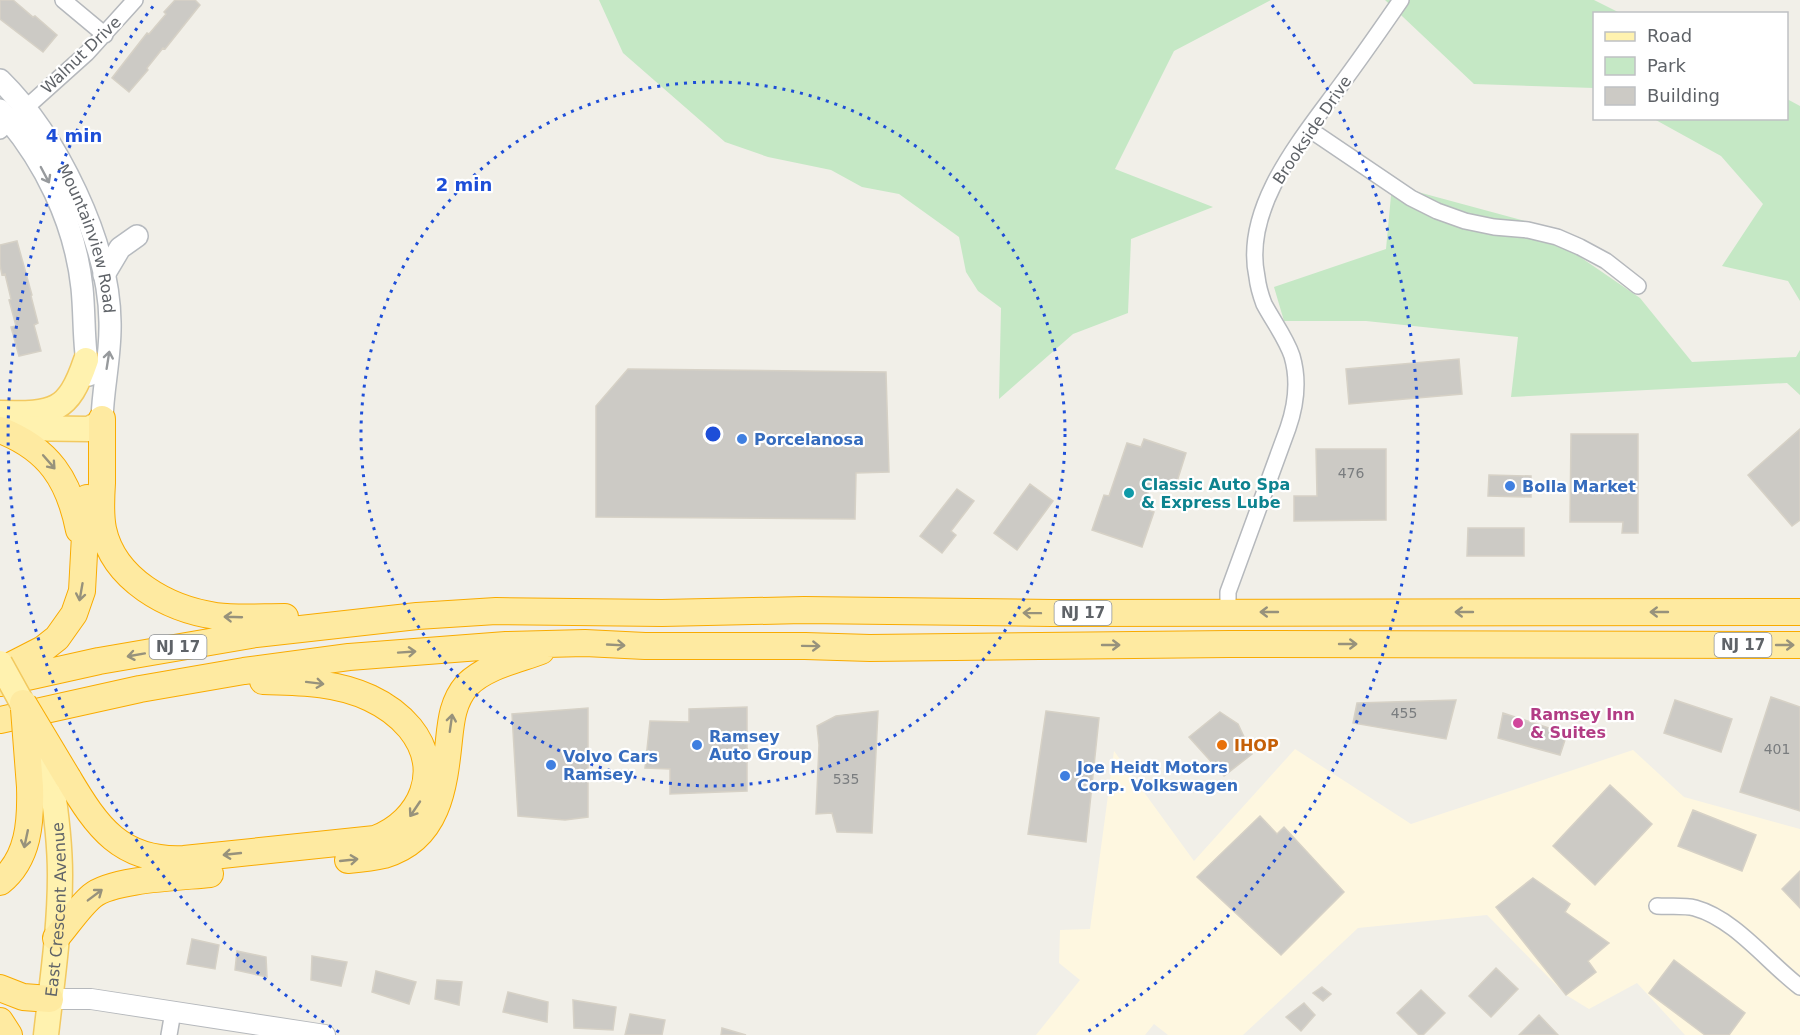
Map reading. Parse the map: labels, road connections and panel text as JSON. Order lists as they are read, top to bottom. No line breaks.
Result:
{"streets":{"highway":["NJ 17"],"main road":["Mountainview Road","East Crescent Avenue"],"street":["Walnut Drive","Brookside Drive"]},"crossings":[["Walnut Drive","Mountainview Road"],["Brookside Drive","NJ 17"]],"places":["Porcelanosa","Bolla Market","Classic Auto Spa & Express Lube","Ramsey Inn & Suites","Ramsey Auto Group","IHOP","Volvo Cars Ramsey","Joe Heidt Motors Corp. Volkswagen"],"house_numbers":["476","455","401","535"],"legend":["Road","Park","Building"],"rings":["4 min","2 min"]}
